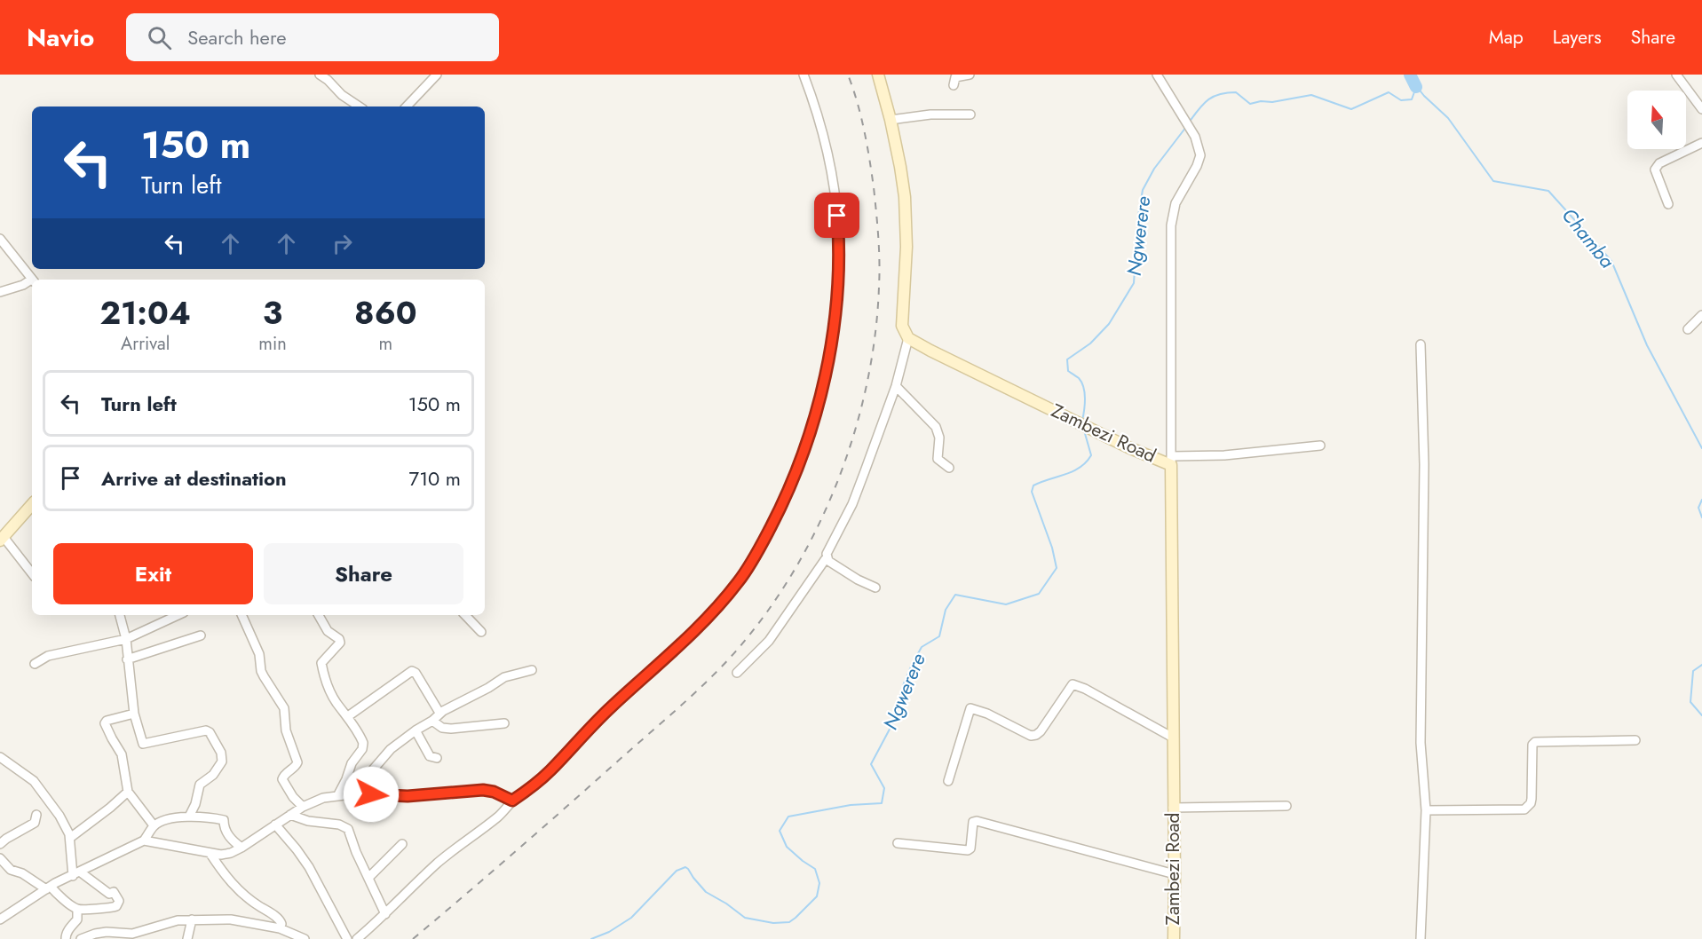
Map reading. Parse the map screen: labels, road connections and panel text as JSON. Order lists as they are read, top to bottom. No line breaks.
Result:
{"streets":{"main road":["Zambezi Road"]},"water":["Ngwerere","Chamba"],"north":"top","page":{"header":"Navio","search":"Search here","nav":["Map","Layers","Share"],"turn":["150 m","Turn left"],"eta":["21:04","Arrival","3","min","860","m"],"list":[{"name":"Turn left","value":"150 m"},{"name":"Arrive at destination","value":"710 m"}],"buttons":["Exit","Share"]}}
